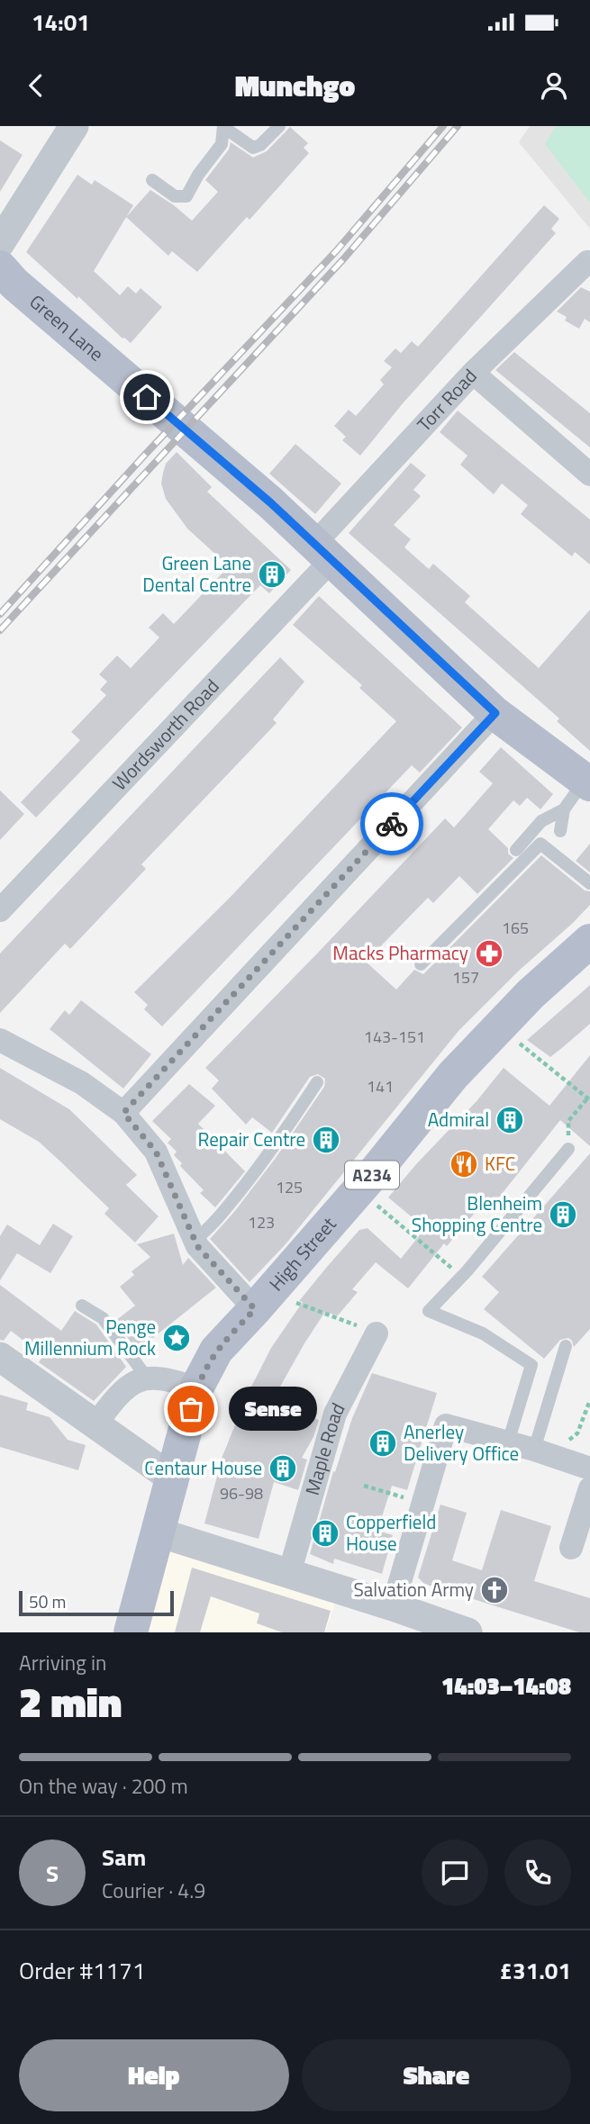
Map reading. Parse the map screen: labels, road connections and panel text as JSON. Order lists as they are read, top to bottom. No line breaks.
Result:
{"streets":{"main road":["Green Lane","A234","High Street"],"street":["Torr Road","Wordsworth Road","Maple Road"]},"crossings":[["Green Lane","Torr Road"],["Green Lane","Wordsworth Road"],["Torr Road","Wordsworth Road"]],"places":{"building":["Green Lane Dental Centre","Admiral","Repair Centre","Blenheim Shopping Centre","Anerley Delivery Office","Centaur House","Copperfield House"],"pharmacy":["Macks Pharmacy"],"restaurant":["KFC"],"place":["Penge Millennium Rock"],"other":["Sense"],"church":["Salvation Army"]},"house_numbers":["165","157","143-151","141","125","123","96-98"],"scale_bar":"50 m","page":{"status":"14:01","header":"Munchgo","bubble":"Sense","scale":"50 m","heading":["2 min","Arriving in","14:03–14:08"],"panel":["Sam","Courier · 4.9","Order #1171","£31.01"],"bar":"On the way · 200 m","round":"S","buttons":["Help","Share"]}}
